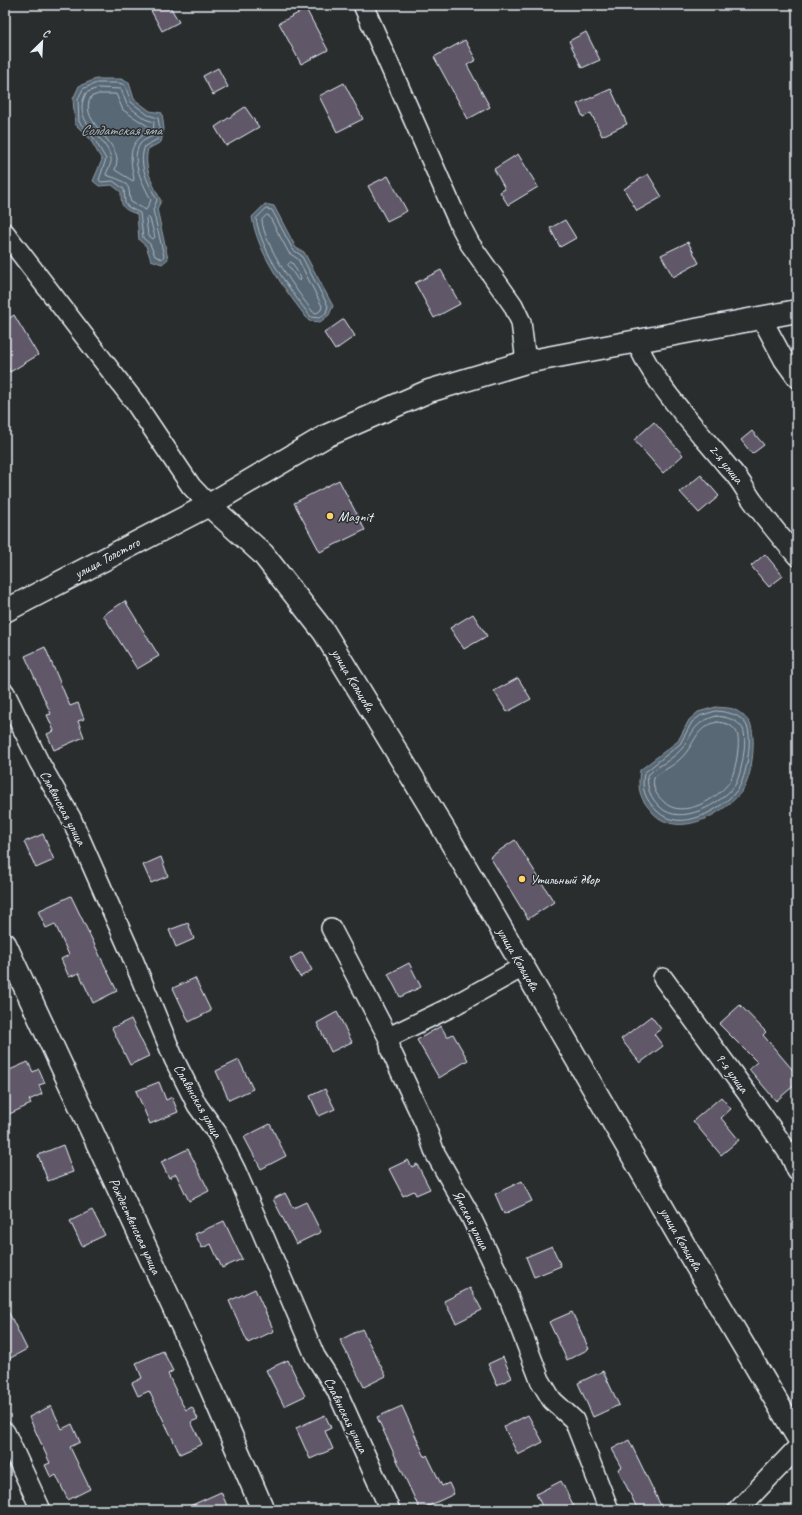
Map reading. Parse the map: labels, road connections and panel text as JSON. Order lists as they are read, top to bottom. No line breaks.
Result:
{"streets":{"main road":["улица Толстого","улица Кольцова","Рождественская улица"],"street":["2-я улица","Славянская улица","9-я улица","Ямская улица"]},"crossings":[["2-я улица","улица Толстого"],["улица Толстого","улица Кольцова"]],"water":["Солдатская яма"],"places":["Magnit","Утильный двор"],"north":"top right"}
